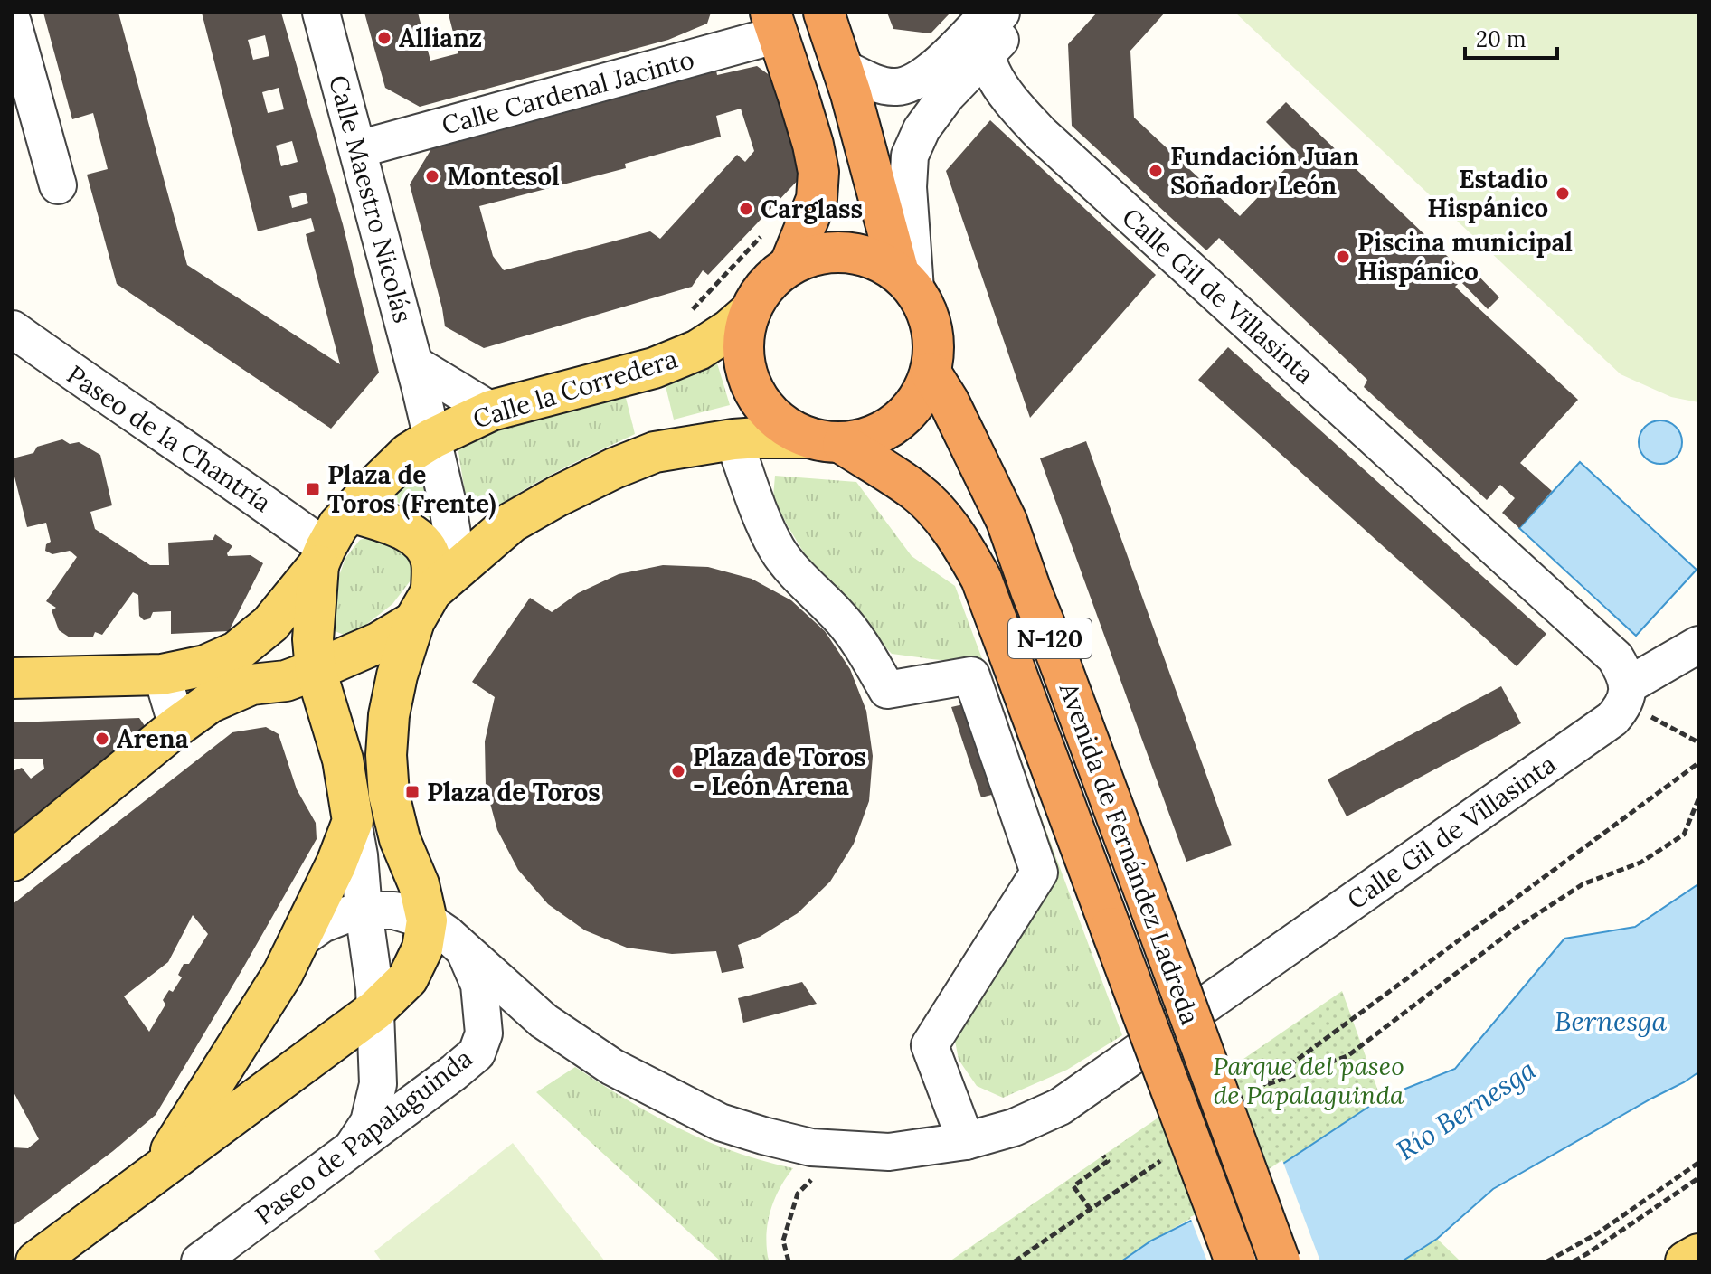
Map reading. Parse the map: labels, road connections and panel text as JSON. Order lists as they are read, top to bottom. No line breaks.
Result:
{"streets":{"highway":["N-120","Avenida de Fernández Ladreda"],"main road":["Calle la Corredera"],"street":["Calle Cardenal Jacinto","Calle Maestro Nicolás","Calle Gil de Villasinta","Paseo de la Chantría","Paseo de Papalaguinda"]},"crossings":[["Calle Cardenal Jacinto","Calle Maestro Nicolás"],["Calle Cardenal Jacinto","N-120"],["Calle Maestro Nicolás","Calle la Corredera"],["Calle Gil de Villasinta","Paseo de Papalaguinda"],["Calle la Corredera","Paseo de la Chantría"],["Calle la Corredera","N-120"],["Calle la Corredera","Avenida de Fernández Ladreda"],["N-120","Avenida de Fernández Ladreda"]],"water":["Bernesga","Río Bernesga"],"parks":["Parque del paseo de Papalaguinda"],"places":{"other":["Allianz","Fundación Juan Soñador León","Montesol","Estadio Hispánico","Carglass","Piscina municipal Hispánico","Arena","Plaza de Toros - León Arena"],"transit":["Plaza de Toros (Frente)","Plaza de Toros"]},"scale_bar":"20 m"}
